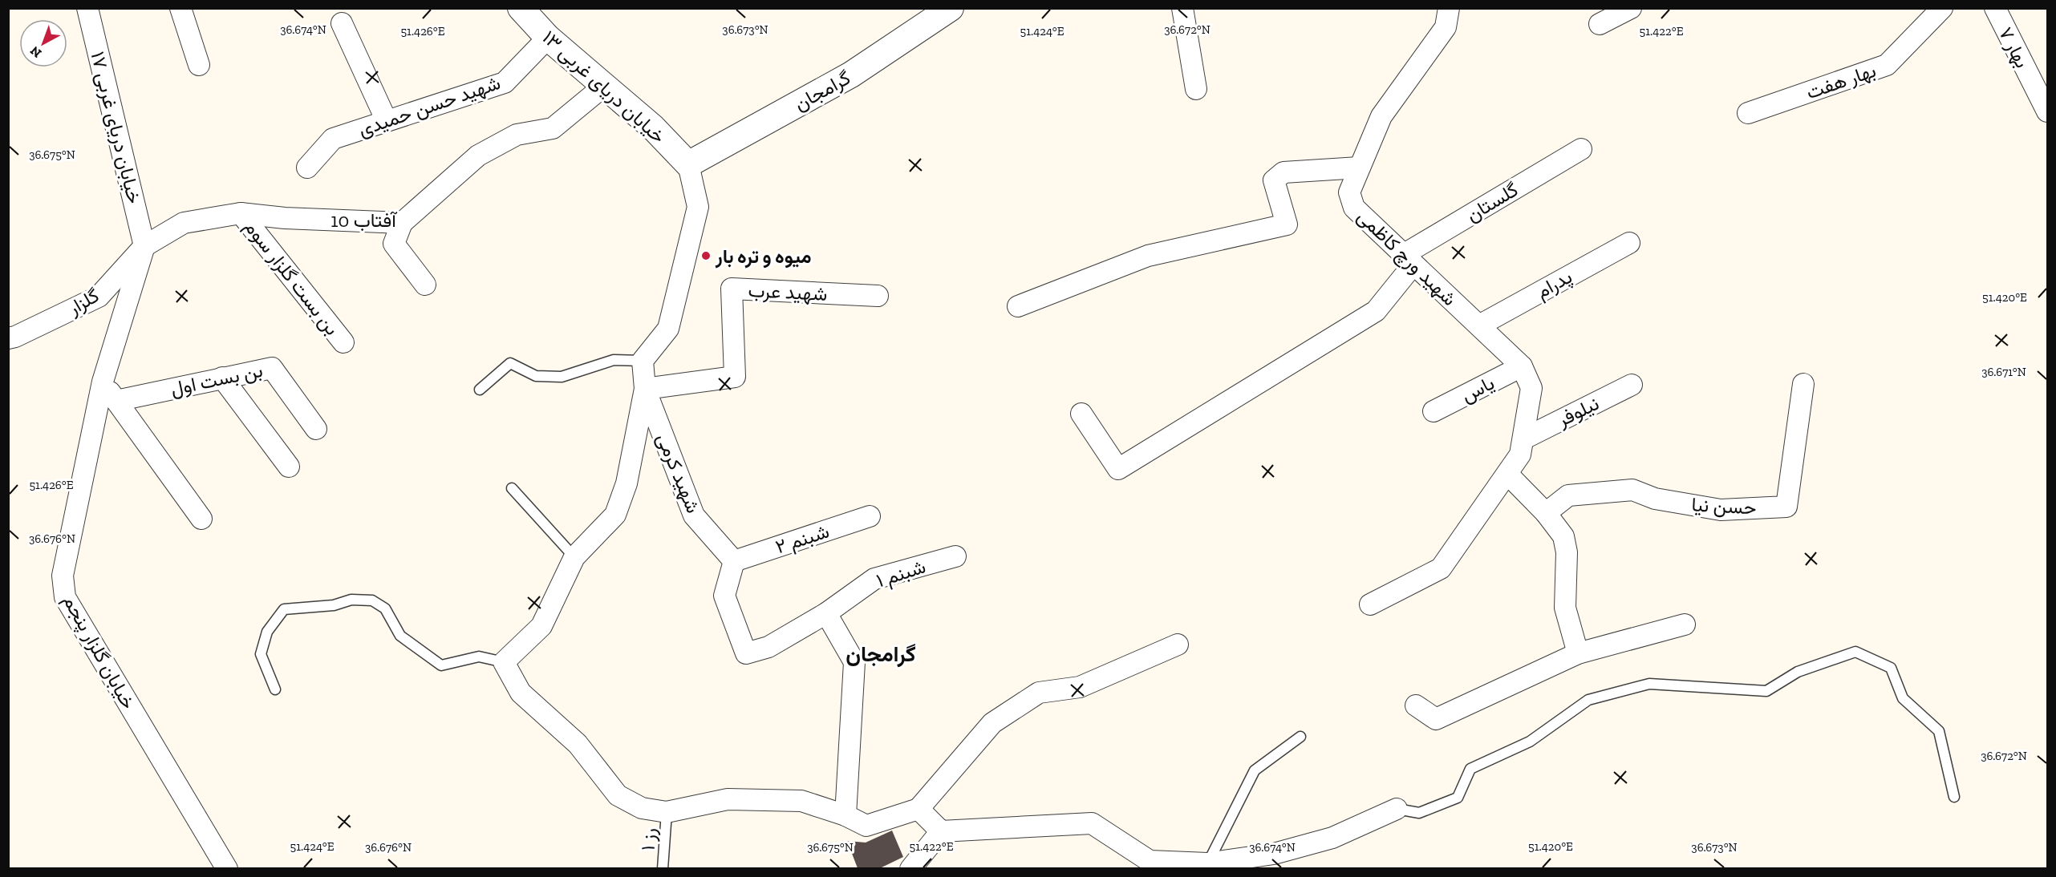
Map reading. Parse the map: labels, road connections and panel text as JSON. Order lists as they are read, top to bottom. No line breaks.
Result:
{"streets":{"street":["بهار ۷","بهار هفت","خیابان دریای غربی ۱۳","گرامجان","شهید حسن حمیدی","خیابان دریای غربی ۱۷","گلستان","آفتاب 10","شهید ورچ کاظمی","بن بست گلزار سوم","پدرام","شهید عرب","گلزار","بن بست اول","یاس","نیلوفر","شهید کرمی","حسن نیا","شبنم ۲","شبنم ۱","خیابان گلزار پنجم"],"lane":["رز ۱"]},"crossings":[["خیابان دریای غربی ۱۳","گرامجان"],["خیابان دریای غربی ۱۳","شهید حسن حمیدی"],["خیابان دریای غربی ۱۳","آفتاب 10"],["خیابان دریای غربی ۱۷","آفتاب 10"],["خیابان دریای غربی ۱۷","گلزار"],["خیابان دریای غربی ۱۷","خیابان گلزار پنجم"],["گلستان","شهید ورچ کاظمی"],["آفتاب 10","بن بست گلزار سوم"],["آفتاب 10","گلزار"],["آفتاب 10","خیابان گلزار پنجم"],["شهید ورچ کاظمی","پدرام"],["شهید ورچ کاظمی","یاس"],["شهید ورچ کاظمی","نیلوفر"],["شهید عرب","شهید کرمی"],["گلزار","خیابان گلزار پنجم"],["شهید کرمی","شبنم ۲"]],"districts":["گرامجان"],"places":["میوه و تره بار"],"north":"bottom left","coordinates":["36.674°N","36.673°N","36.672°N","51.426°E","51.424°E","51.422°E","36.675°N","51.420°E","36.671°N","36.676°N"]}
